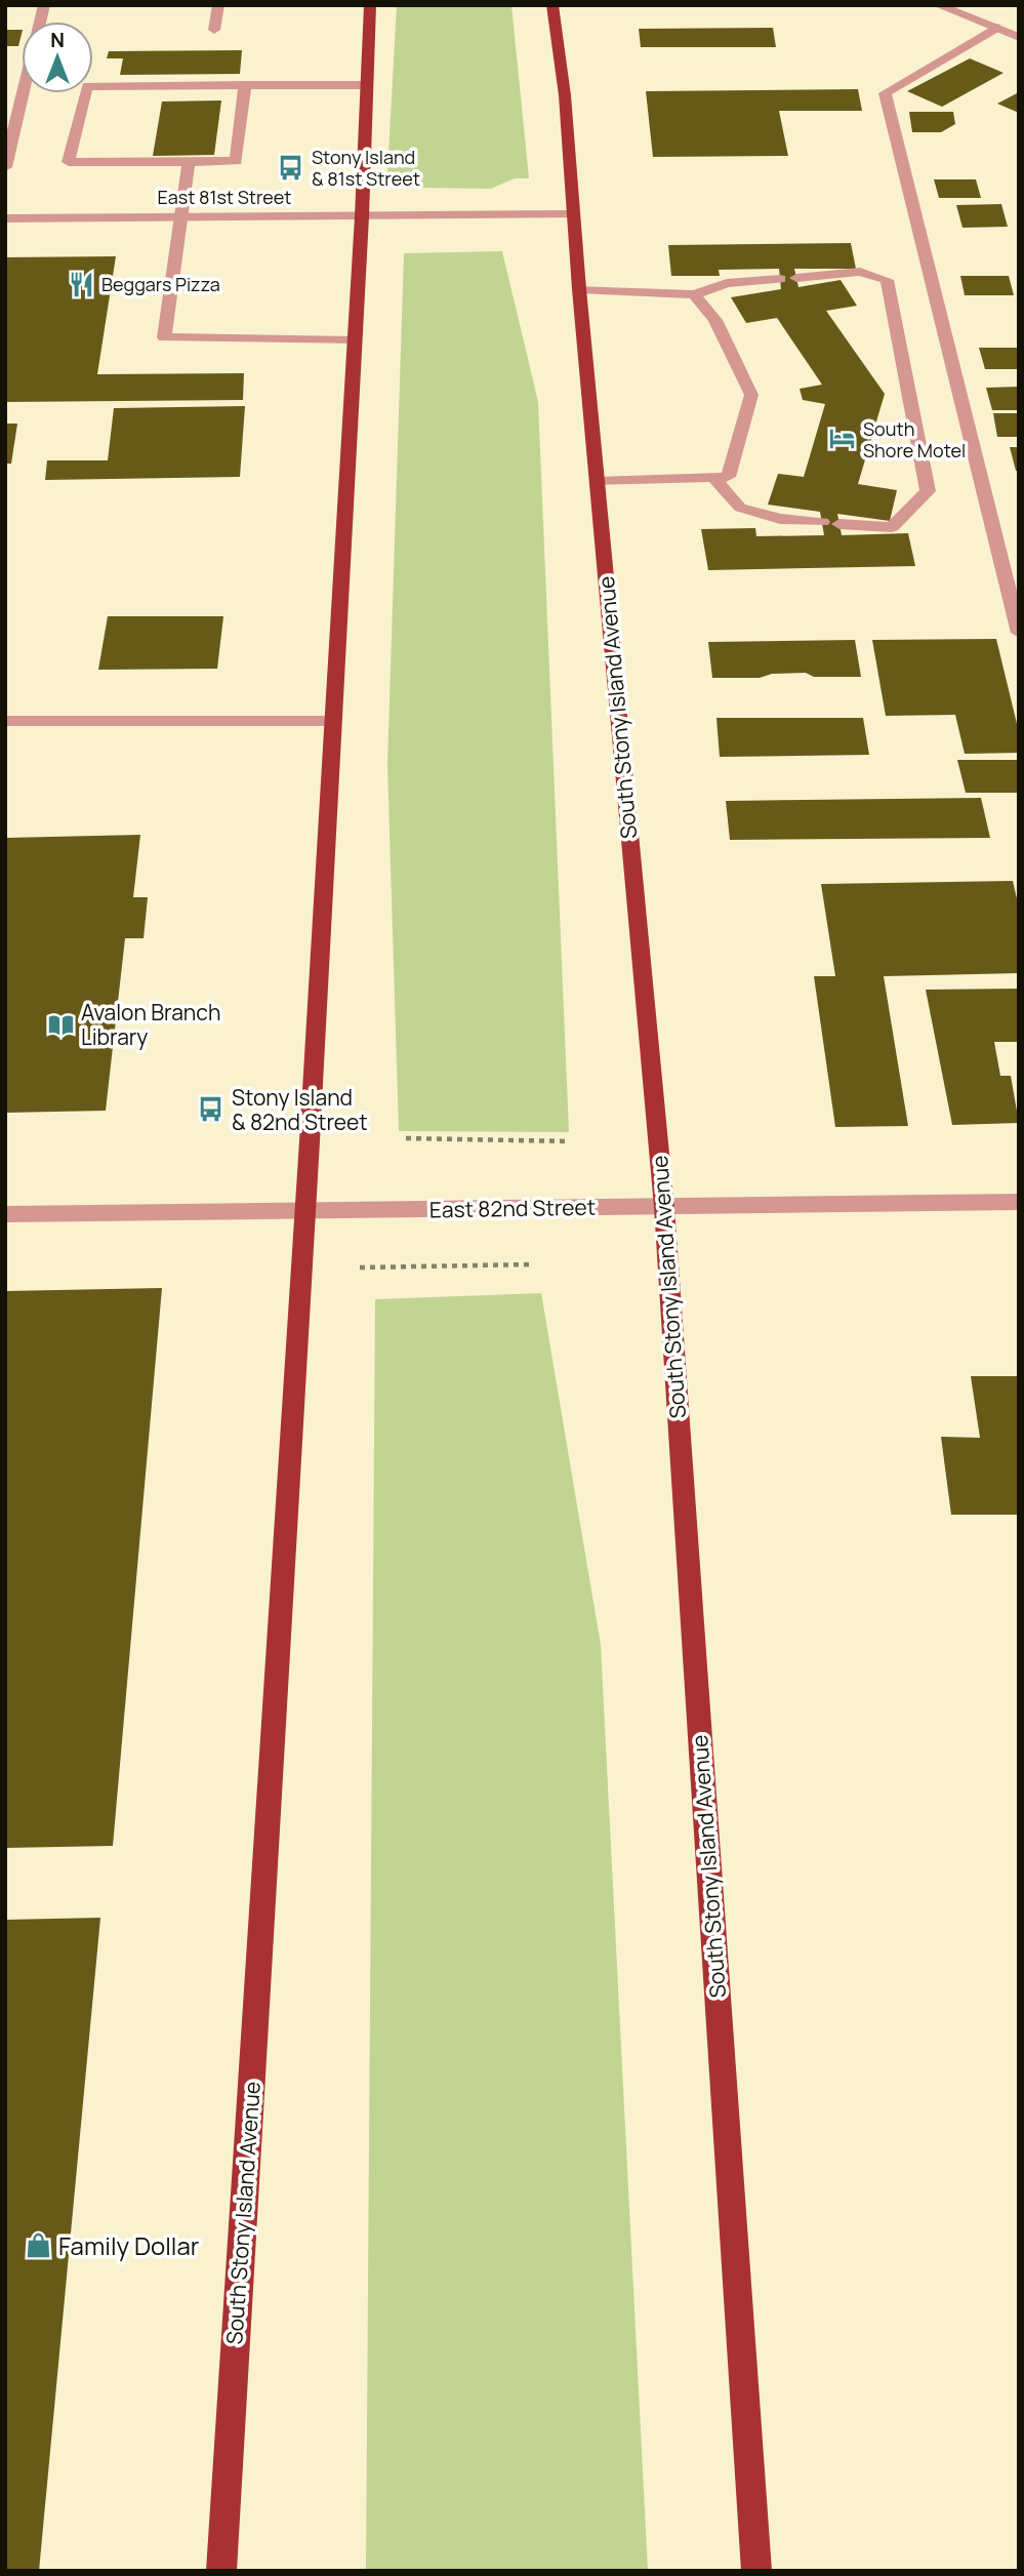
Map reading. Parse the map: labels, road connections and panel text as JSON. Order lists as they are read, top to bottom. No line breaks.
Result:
{"streets":{"highway":["South Stony Island Avenue"],"street":["East 81st Street","East 82nd Street"]},"crossings":[["East 81st Street","South Stony Island Avenue"],["South Stony Island Avenue","East 82nd Street"]],"places":{"bus stop":["Stony Island & 81st Street","Stony Island & 82nd Street"],"restaurant":["Beggars Pizza"],"hotel":["South Shore Motel"],"library":["Avalon Branch Library"],"shop":["Family Dollar"]},"north":"top"}
